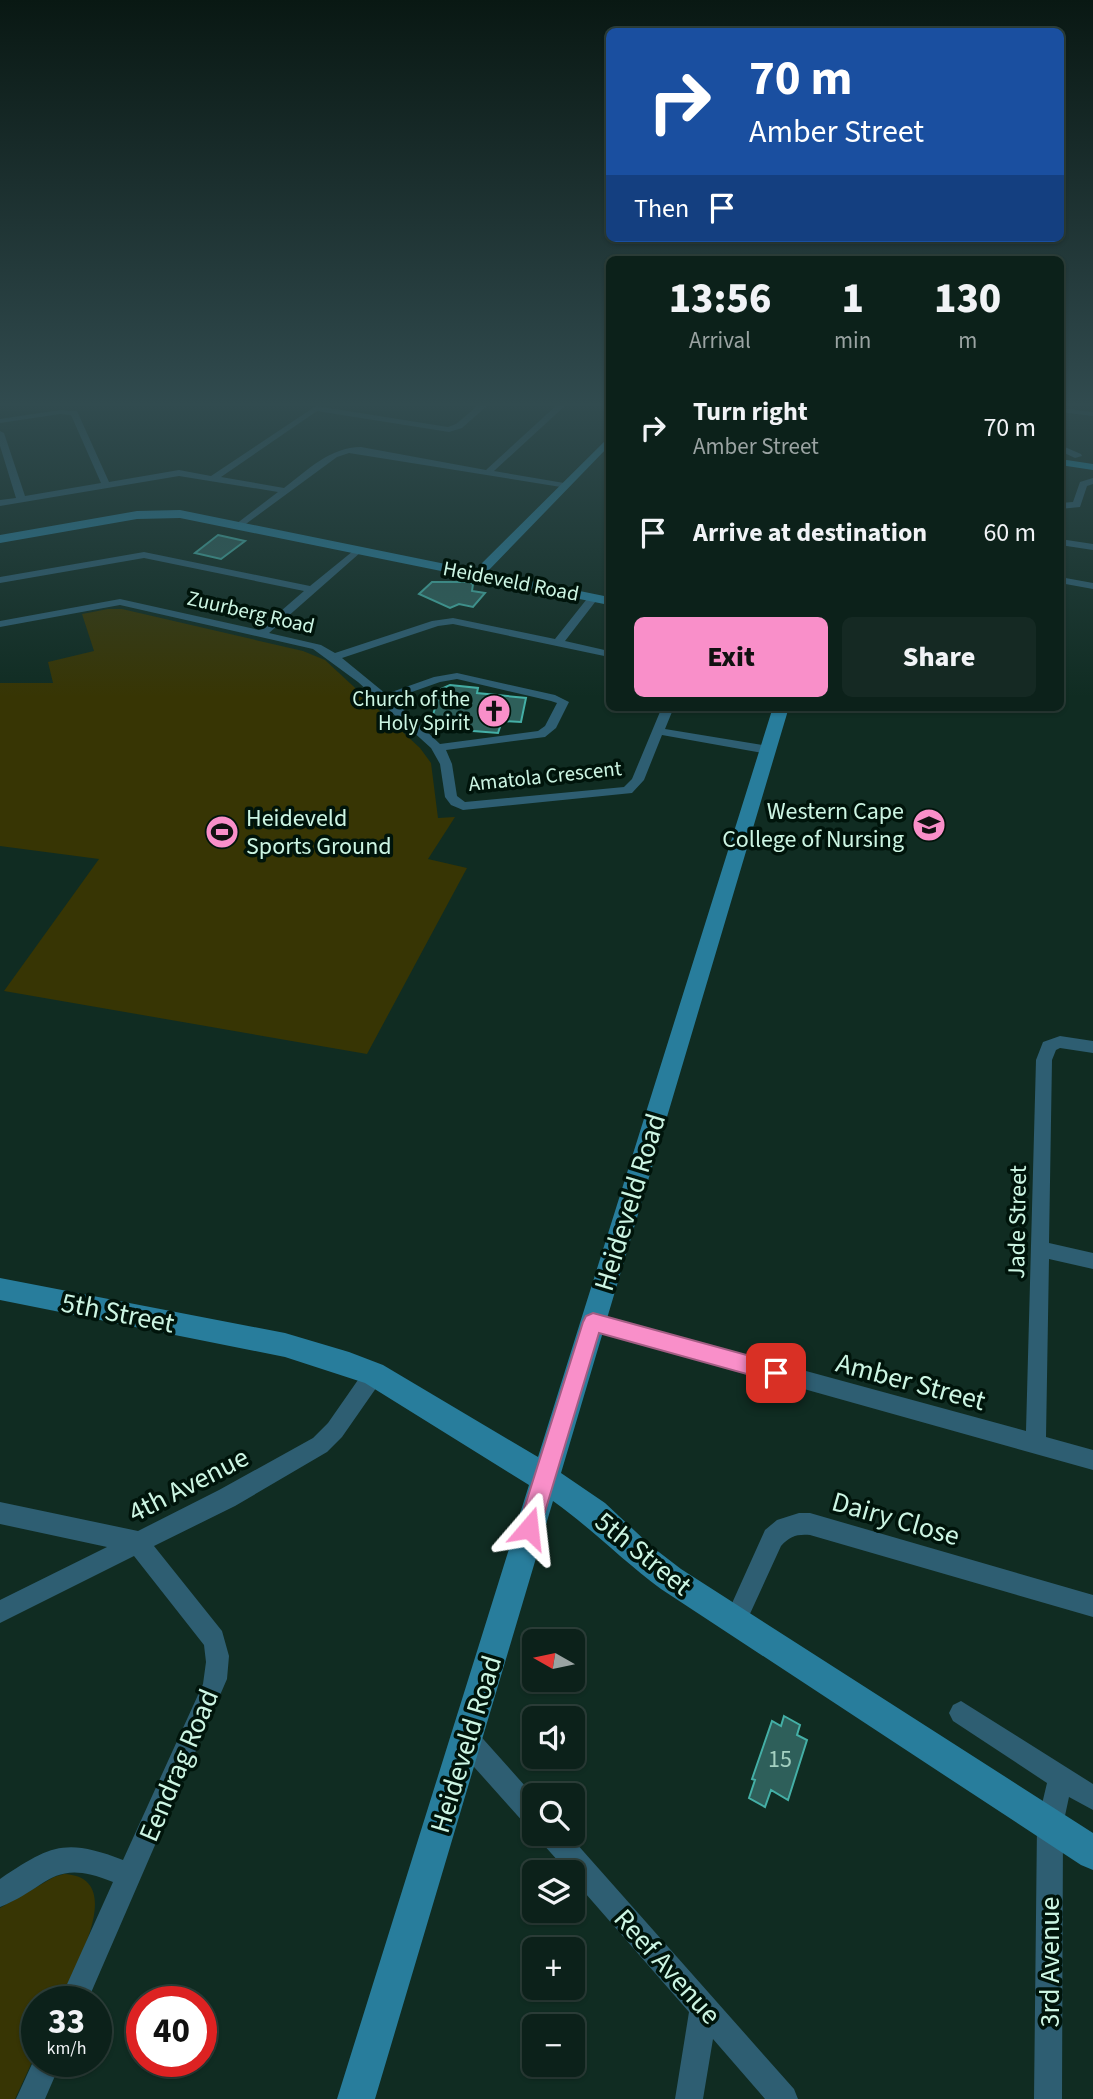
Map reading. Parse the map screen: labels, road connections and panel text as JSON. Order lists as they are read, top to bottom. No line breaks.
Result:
{"streets":{"street":["Heideveld Road","Zuurberg Road","Amatola Crescent","Jade Street","5th Street","Amber Street","4th Avenue","Dairy Close","Eendrag Road","3rd Avenue","Reef Avenue"]},"crossings":[["Heideveld Road","5th Street"],["Heideveld Road","Amber Street"],["Zuurberg Road","Amatola Crescent"],["Jade Street","Amber Street"],["5th Street","4th Avenue"],["5th Street","Dairy Close"],["5th Street","3rd Avenue"],["4th Avenue","Eendrag Road"]],"places":{"church":["Church of the Holy Spirit"],"school or university":["Western Cape College of Nursing"],"sports":["Heideveld Sports Ground"]},"house_numbers":["15"],"north":"left","page":{"turn":["70 m","Amber Street"],"then":"Then","eta":["13:56","Arrival","1","min","130","m"],"list":[{"name":"Turn right","note":"Amber Street","value":"70 m"},{"name":"Arrive at destination","value":"60 m"}],"buttons":["Exit","Share"],"map_buttons":["+","−"],"speed":"33 km/h","limit":"40"}}
